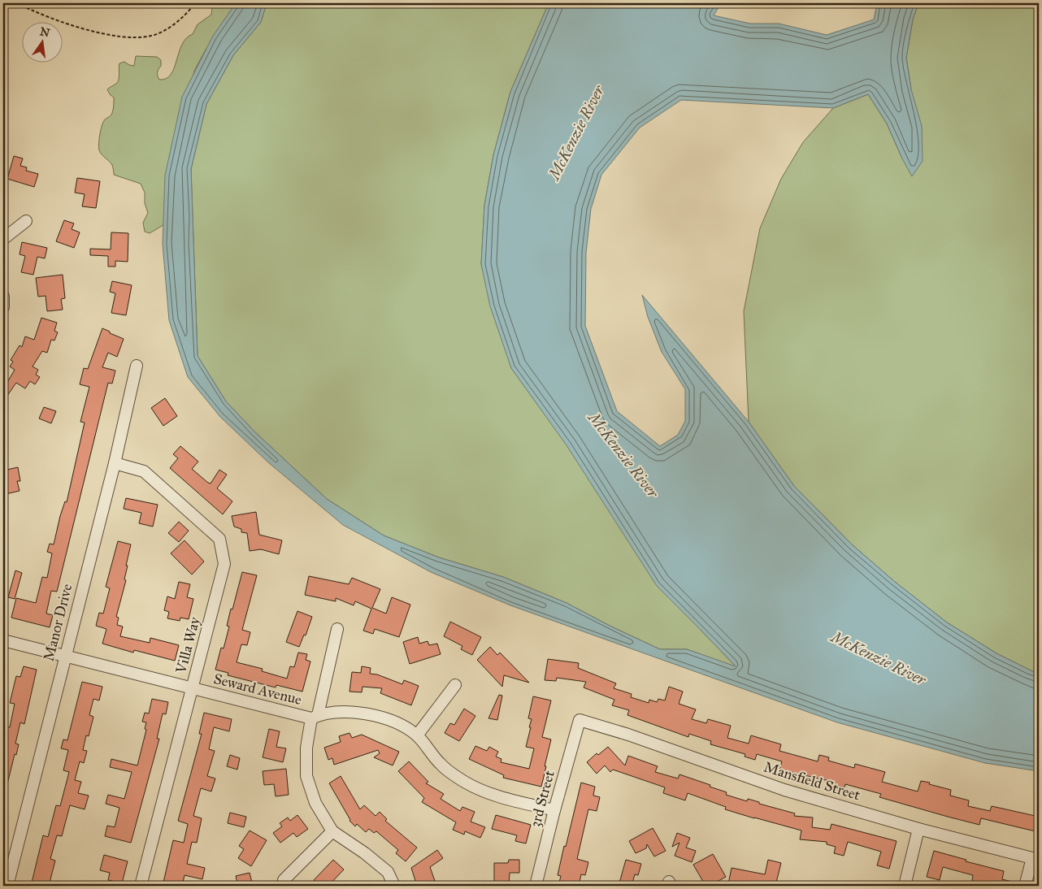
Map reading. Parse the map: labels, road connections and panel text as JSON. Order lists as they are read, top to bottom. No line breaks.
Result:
{"streets":{"street":["Manor Drive","Villa Way","Seward Avenue","Mansfield Street","3rd Street"]},"crossings":[["Manor Drive","Villa Way"],["Manor Drive","Seward Avenue"],["Villa Way","Seward Avenue"],["Seward Avenue","3rd Street"],["Mansfield Street","3rd Street"]],"water":["McKenzie River"],"north":"top"}
